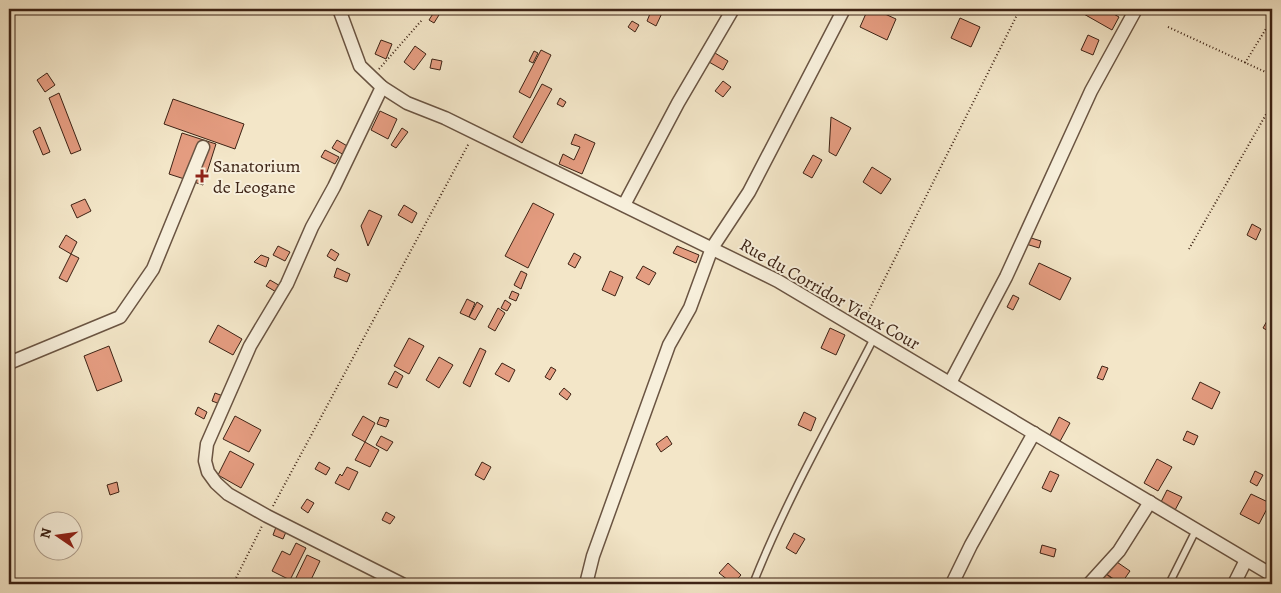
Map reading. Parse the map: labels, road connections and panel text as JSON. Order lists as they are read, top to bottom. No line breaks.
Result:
{"streets":{"street":["Rue du Corridor Vieux Cour"]},"places":{"health":["Sanatorium de Leogane"]},"north":"left"}
